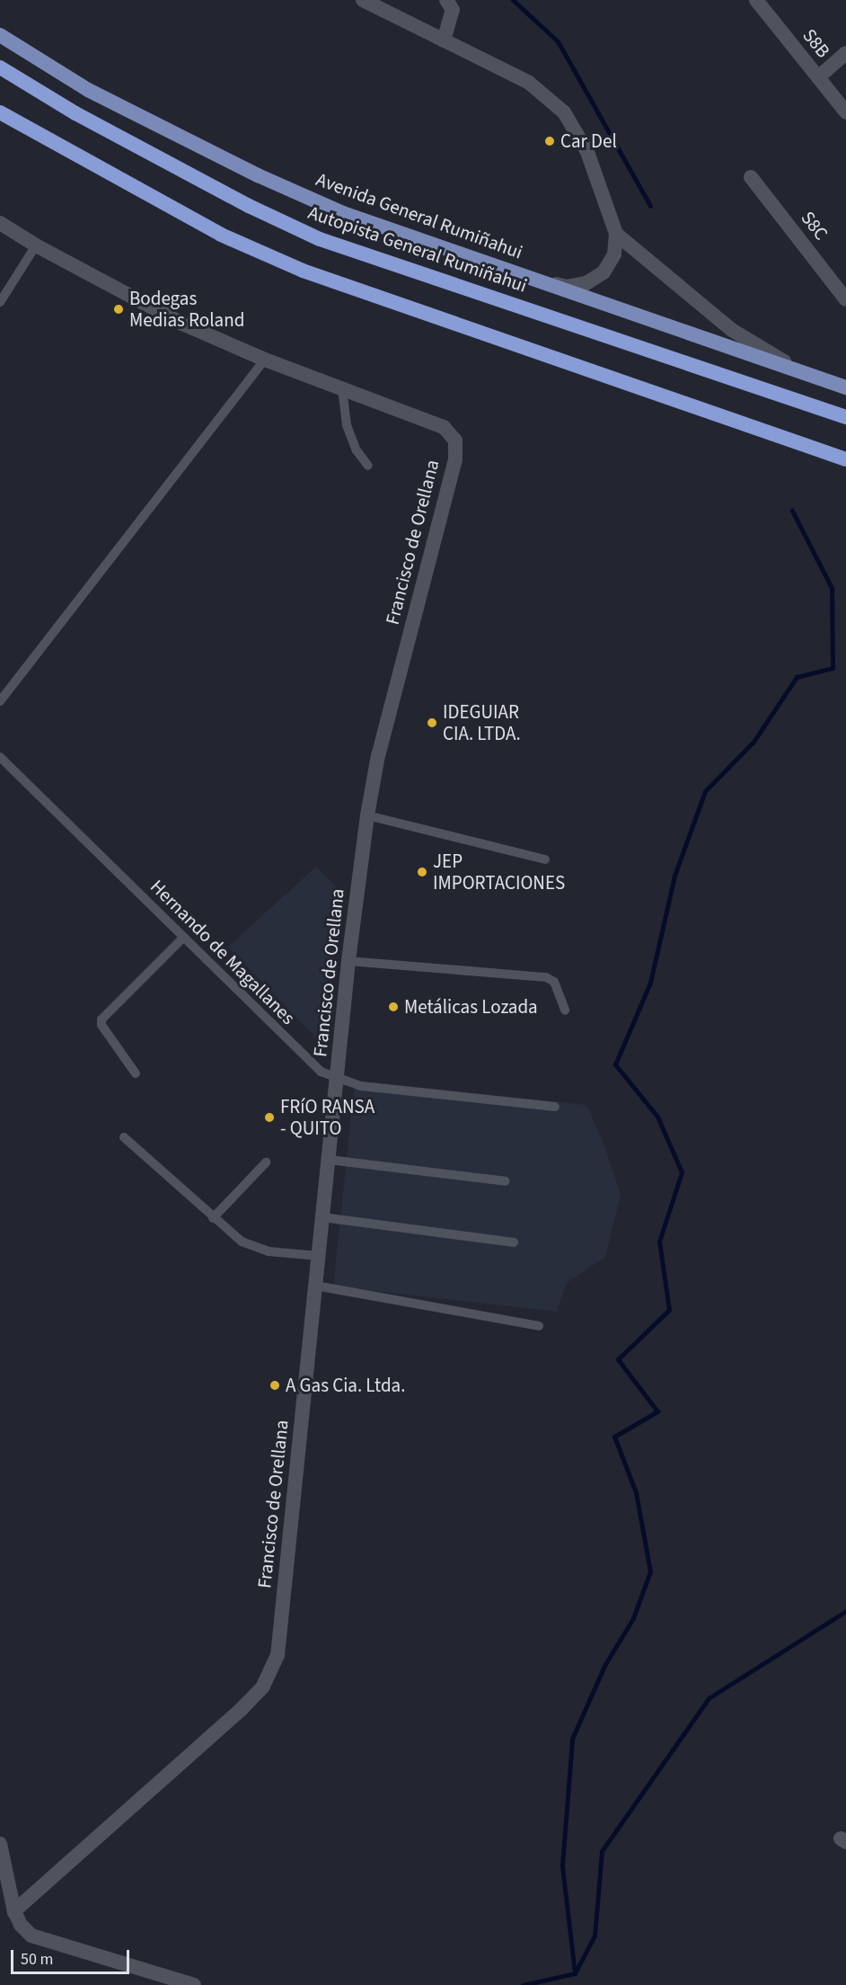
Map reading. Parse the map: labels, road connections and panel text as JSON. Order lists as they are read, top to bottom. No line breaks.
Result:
{"streets":{"highway":["Autopista General Rumiñahui"],"main road":["Avenida General Rumiñahui"],"street":["S8B","S8C","Francisco de Orellana"],"lane":["Hernando de Magallanes"]},"crossings":[["Francisco de Orellana","Hernando de Magallanes"]],"places":["Car Del","Bodegas Medias Roland","IDEGUIAR CIA. LTDA.","JEP IMPORTACIONES","Metálicas Lozada","FRíO RANSA - QUITO","A Gas Cia. Ltda."],"scale_bar":"50 m"}
